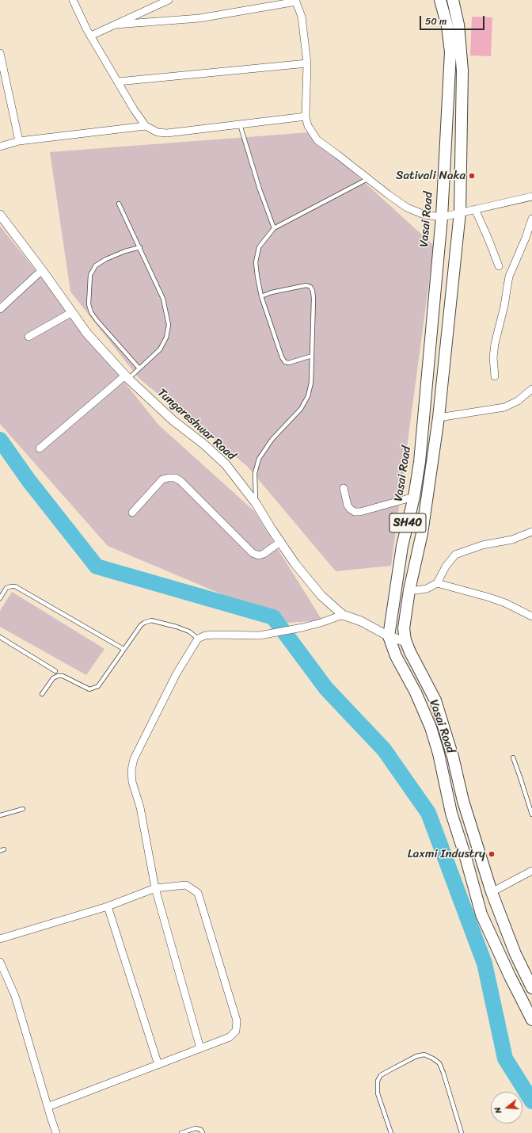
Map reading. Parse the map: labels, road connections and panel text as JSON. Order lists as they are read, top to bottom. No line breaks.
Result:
{"streets":{"main road":["Vasai Road","SH40"],"street":["Tungareshwar Road"]},"crossings":[["Vasai Road","Tungareshwar Road"]],"places":["Sativali Naka","Laxmi Industry"],"scale_bar":"50 m","north":"left"}
